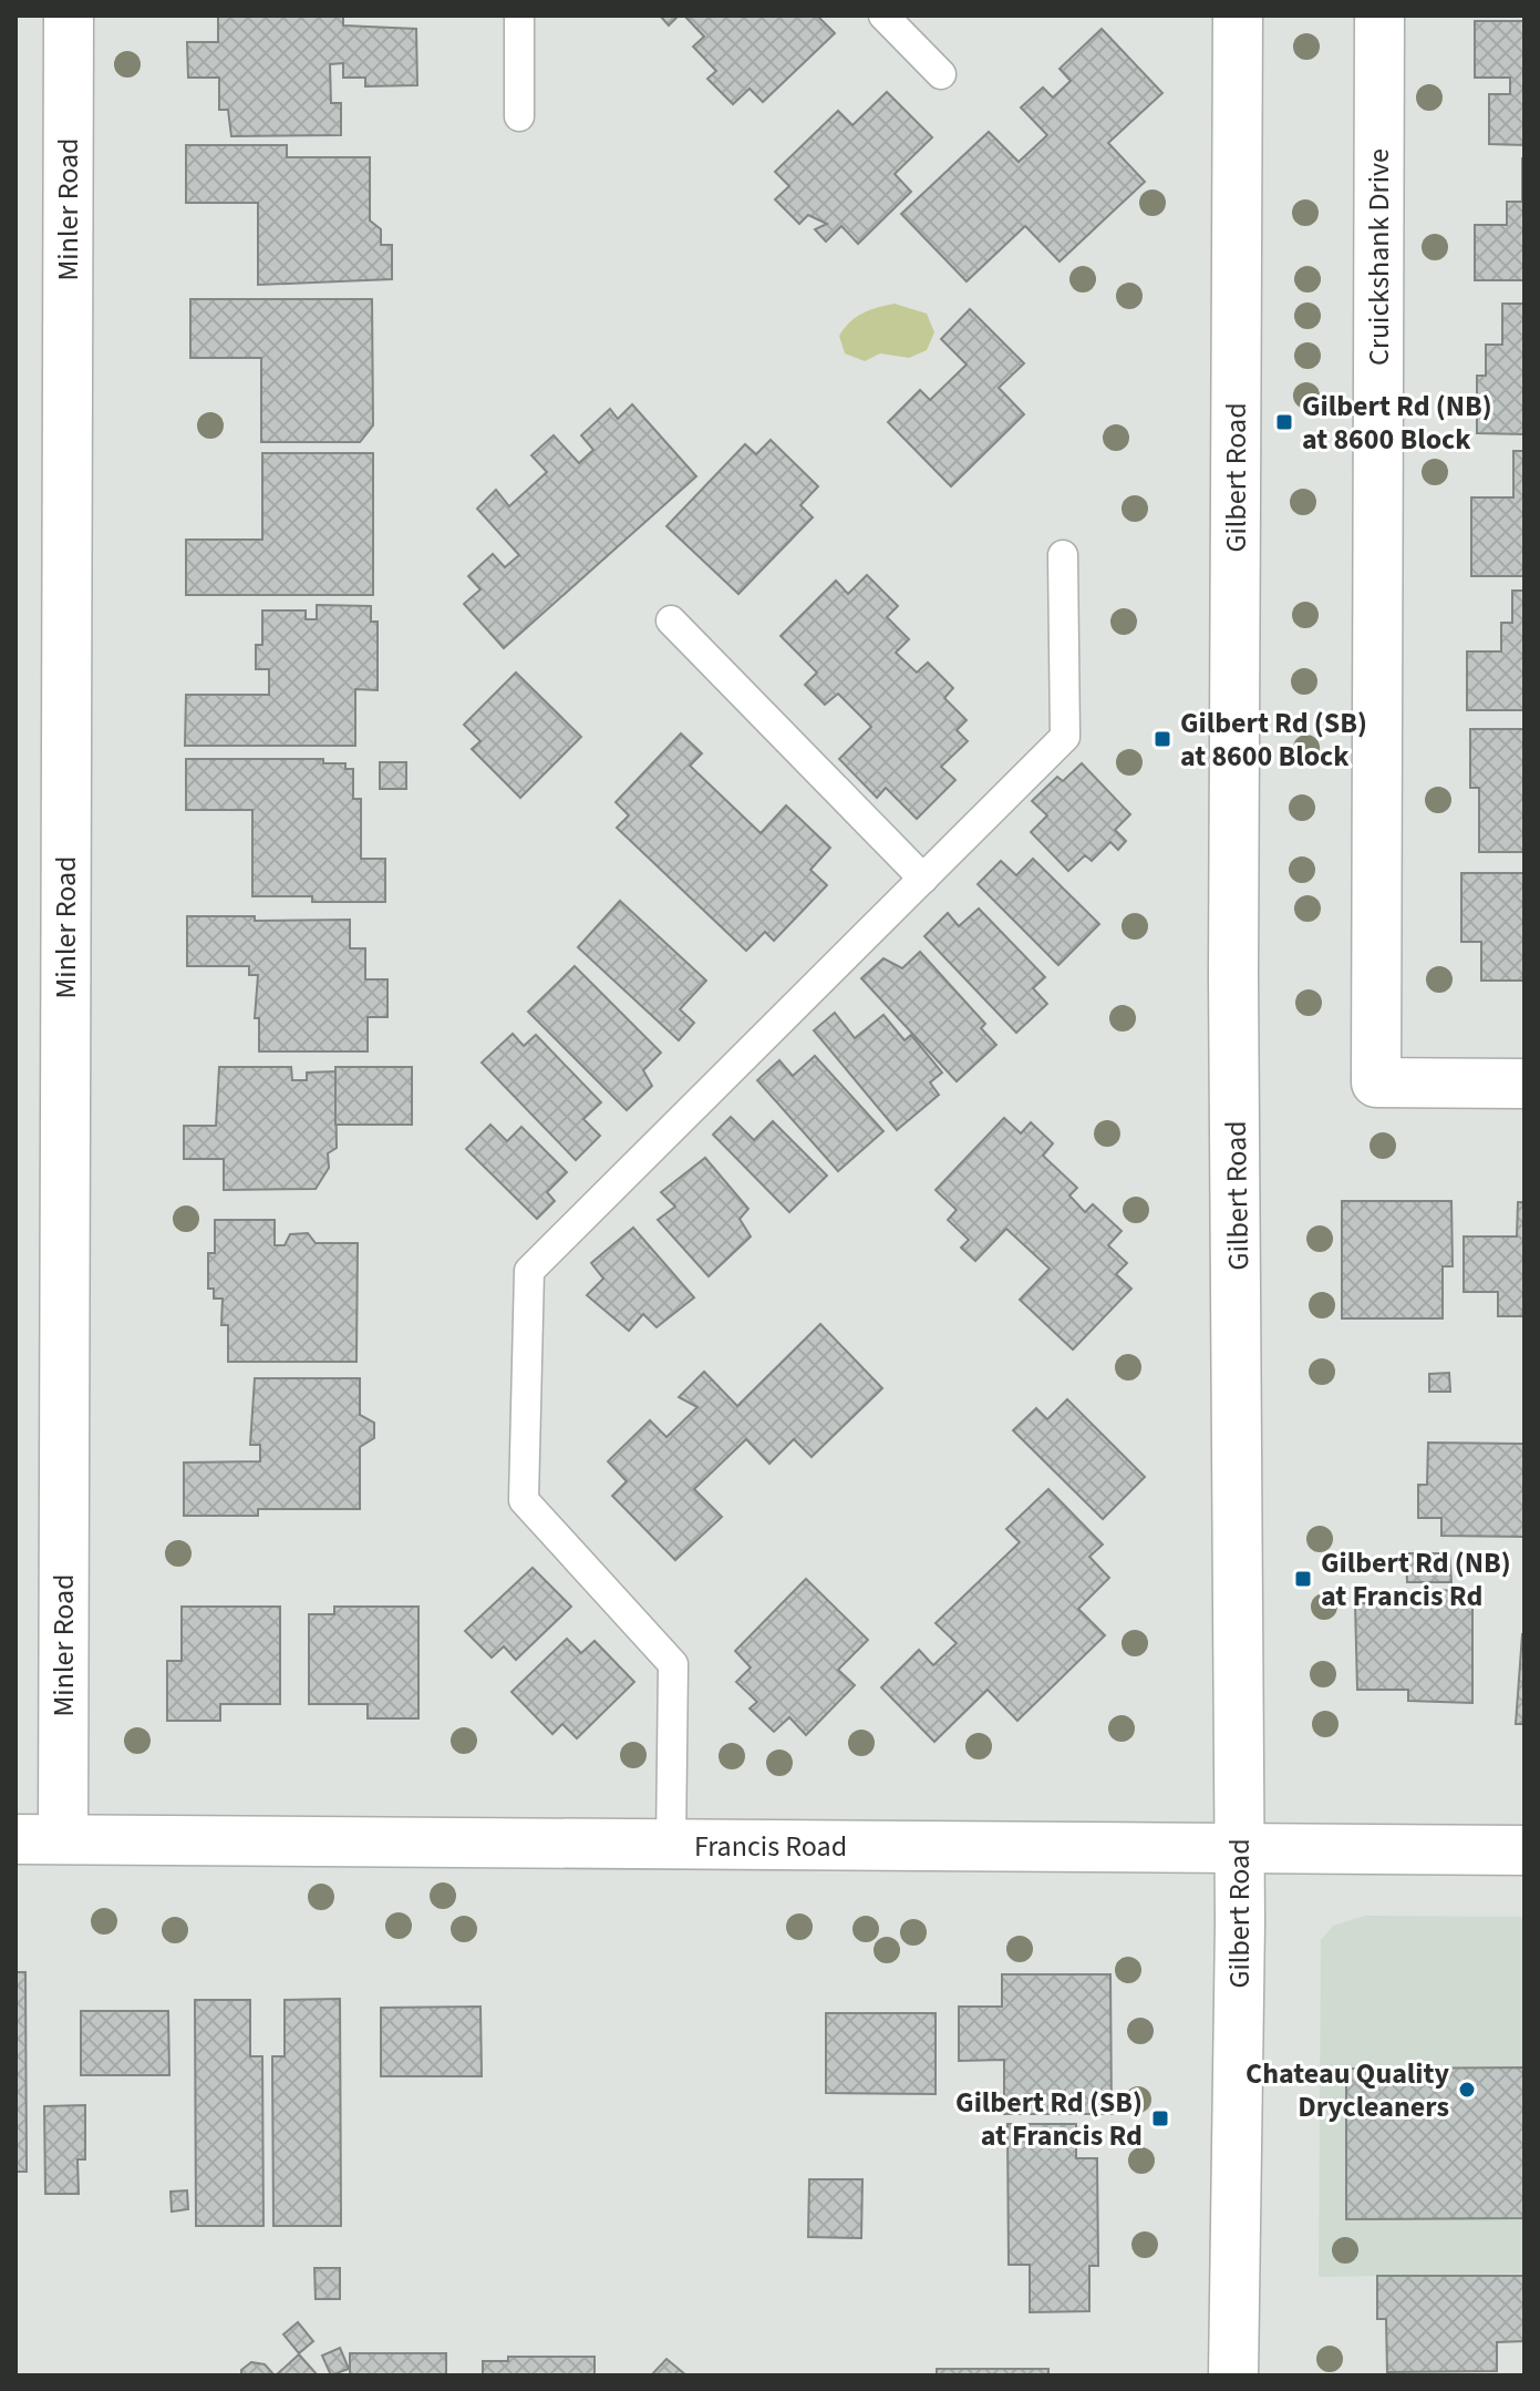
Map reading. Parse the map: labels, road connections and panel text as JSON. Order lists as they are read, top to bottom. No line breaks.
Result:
{"streets":{"street":["Minler Road","Cruickshank Drive","Gilbert Road","Francis Road"]},"crossings":[["Minler Road","Francis Road"],["Gilbert Road","Francis Road"]],"places":{"transit":["Gilbert Rd (NB) at 8600 Block","Gilbert Rd (SB) at 8600 Block","Gilbert Rd (NB) at Francis Rd","Gilbert Rd (SB) at Francis Rd"],"other":["Chateau Quality Drycleaners"]}}
